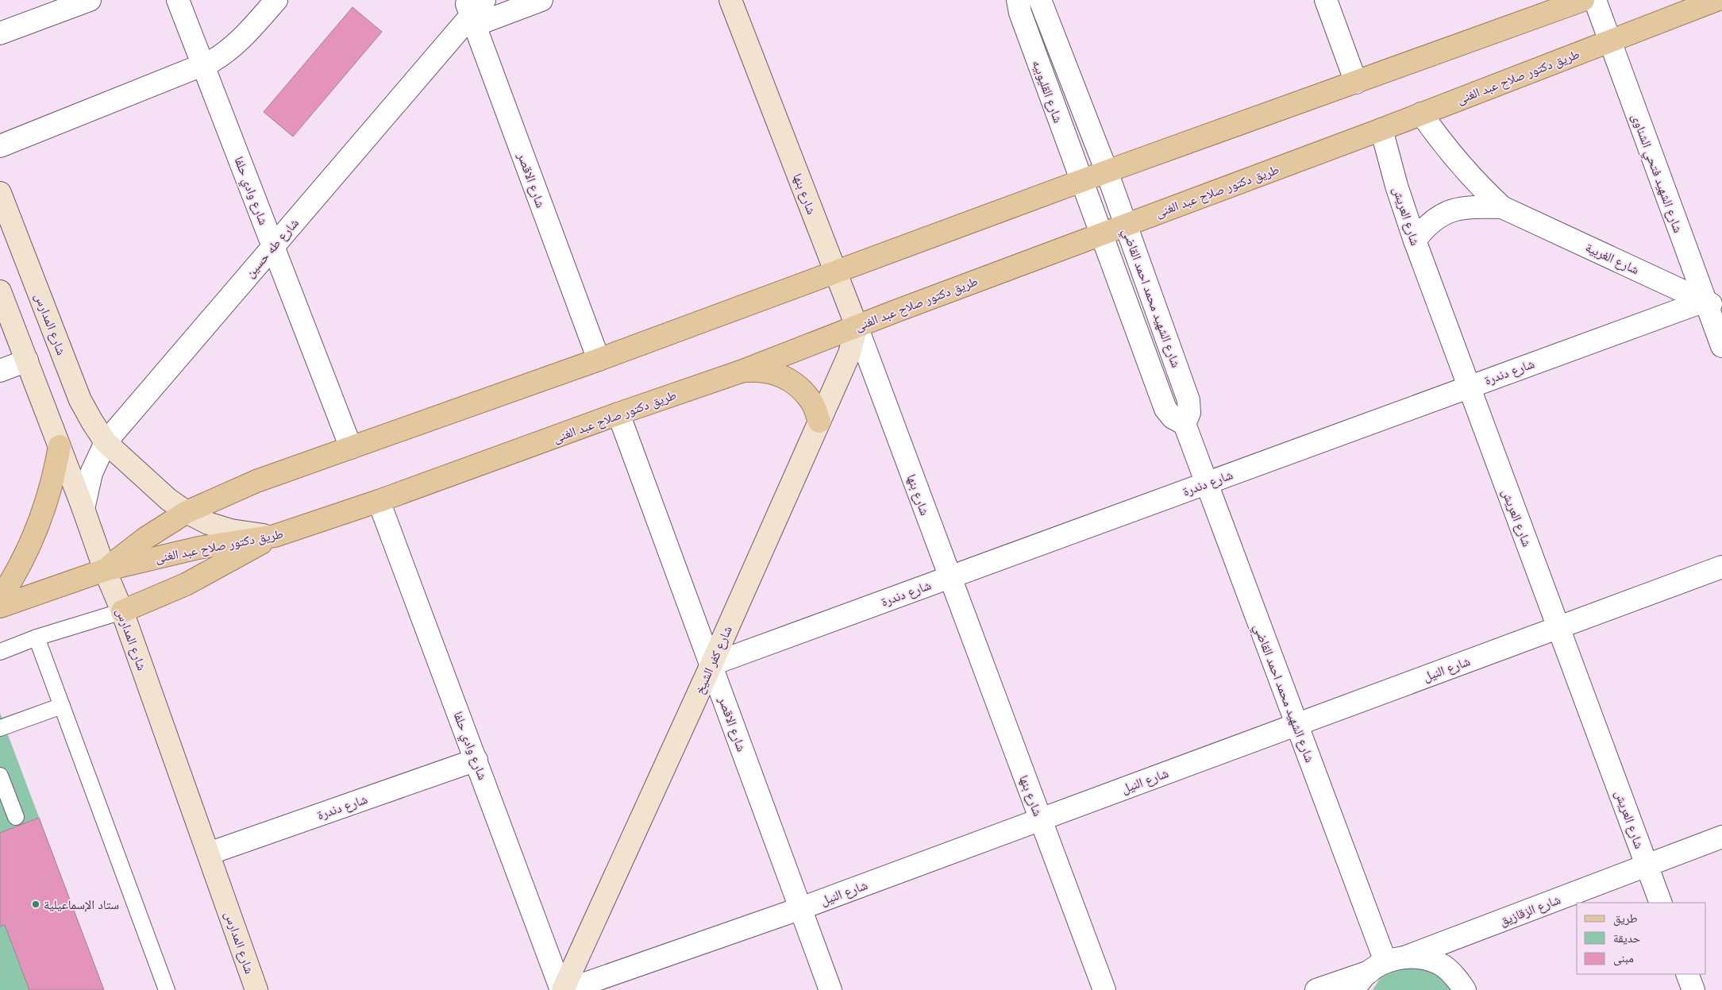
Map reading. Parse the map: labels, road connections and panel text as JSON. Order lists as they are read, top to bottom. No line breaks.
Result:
{"streets":{"main road":["طريق دكتور صلاح عبد الغنى","شارع بنها","شارع المدارس","شارع كفر الشيخ"],"street":["شارع القليوبيه","شارع الشهيد فتحي الشناوى","شارع الاقصر","شارع وادي حلفا","شارع العريش","شارع طه حسين","شارع الغربية","شارع الشهيد محمد احمد القاضي","شارع دندرة","شارع النيل","شارع الزقازيق"]},"crossings":[["طريق دكتور صلاح عبد الغنى","شارع القليوبيه"],["طريق دكتور صلاح عبد الغنى","شارع الشهيد فتحي الشناوى"],["طريق دكتور صلاح عبد الغنى","شارع الاقصر"],["طريق دكتور صلاح عبد الغنى","شارع وادي حلفا"],["طريق دكتور صلاح عبد الغنى","شارع بنها"],["طريق دكتور صلاح عبد الغنى","شارع العريش"],["طريق دكتور صلاح عبد الغنى","شارع الغربية"],["طريق دكتور صلاح عبد الغنى","شارع الشهيد محمد احمد القاضي"],["طريق دكتور صلاح عبد الغنى","شارع المدارس"],["طريق دكتور صلاح عبد الغنى","شارع كفر الشيخ"],["شارع القليوبيه","شارع الشهيد محمد احمد القاضي"],["شارع الشهيد فتحي الشناوى","شارع الغربية"],["شارع الشهيد فتحي الشناوى","شارع دندرة"],["شارع الاقصر","شارع طه حسين"],["شارع الاقصر","شارع دندرة"],["شارع الاقصر","شارع كفر الشيخ"],["شارع الاقصر","شارع النيل"],["شارع وادي حلفا","شارع طه حسين"],["شارع وادي حلفا","شارع دندرة"],["شارع وادي حلفا","شارع كفر الشيخ"],["شارع بنها","شارع دندرة"],["شارع بنها","شارع كفر الشيخ"],["شارع بنها","شارع النيل"],["شارع العريش","شارع الغربية"],["شارع العريش","شارع دندرة"],["شارع العريش","شارع النيل"],["شارع العريش","شارع الزقازيق"],["شارع طه حسين","شارع المدارس"],["شارع الغربية","شارع دندرة"],["شارع الشهيد محمد احمد القاضي","شارع دندرة"],["شارع الشهيد محمد احمد القاضي","شارع النيل"],["شارع الشهيد محمد احمد القاضي","شارع الزقازيق"],["شارع المدارس","شارع دندرة"],["شارع دندرة","شارع كفر الشيخ"]],"places":["ستاد الإسماعيلية"],"legend":["طريق","حديقة","مبنى"]}
